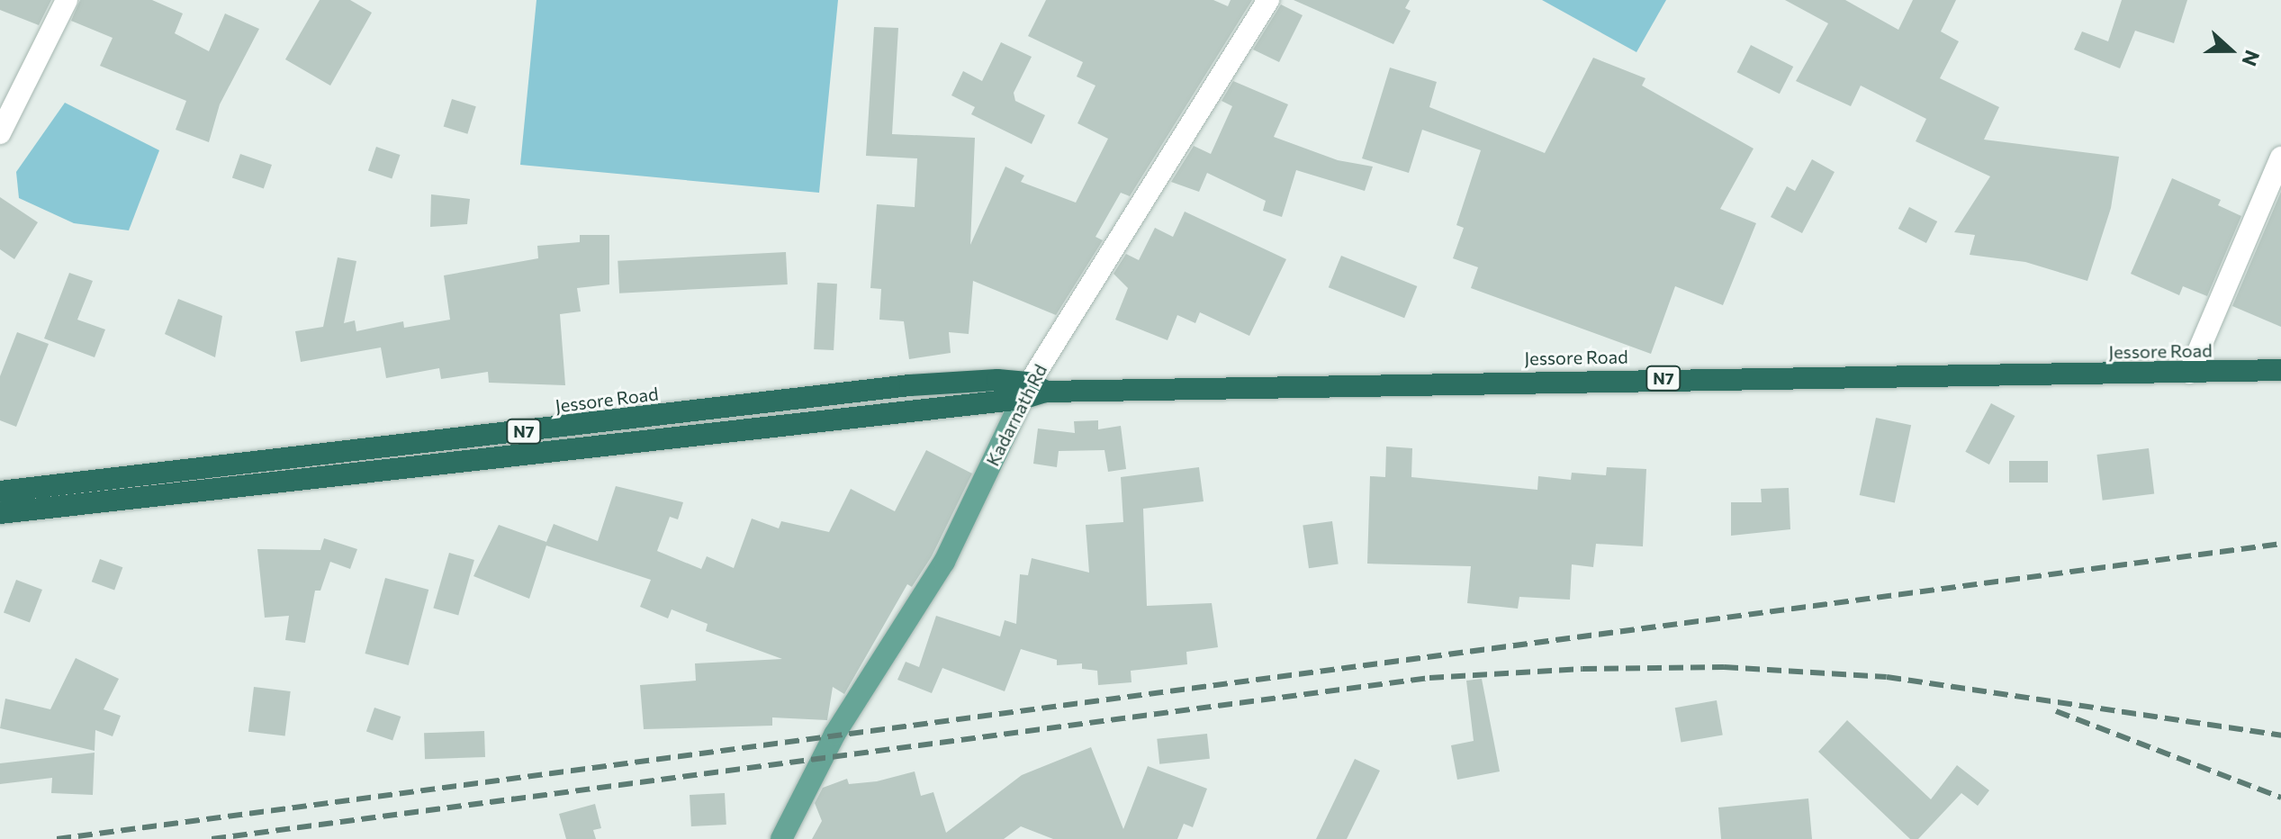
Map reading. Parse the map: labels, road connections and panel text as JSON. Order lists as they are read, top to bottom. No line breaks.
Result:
{"streets":{"highway":["Jessore Road","N7"],"main road":["Kadarnath Rd"]},"crossings":[["Jessore Road","Kadarnath Rd"]],"north":"right"}
